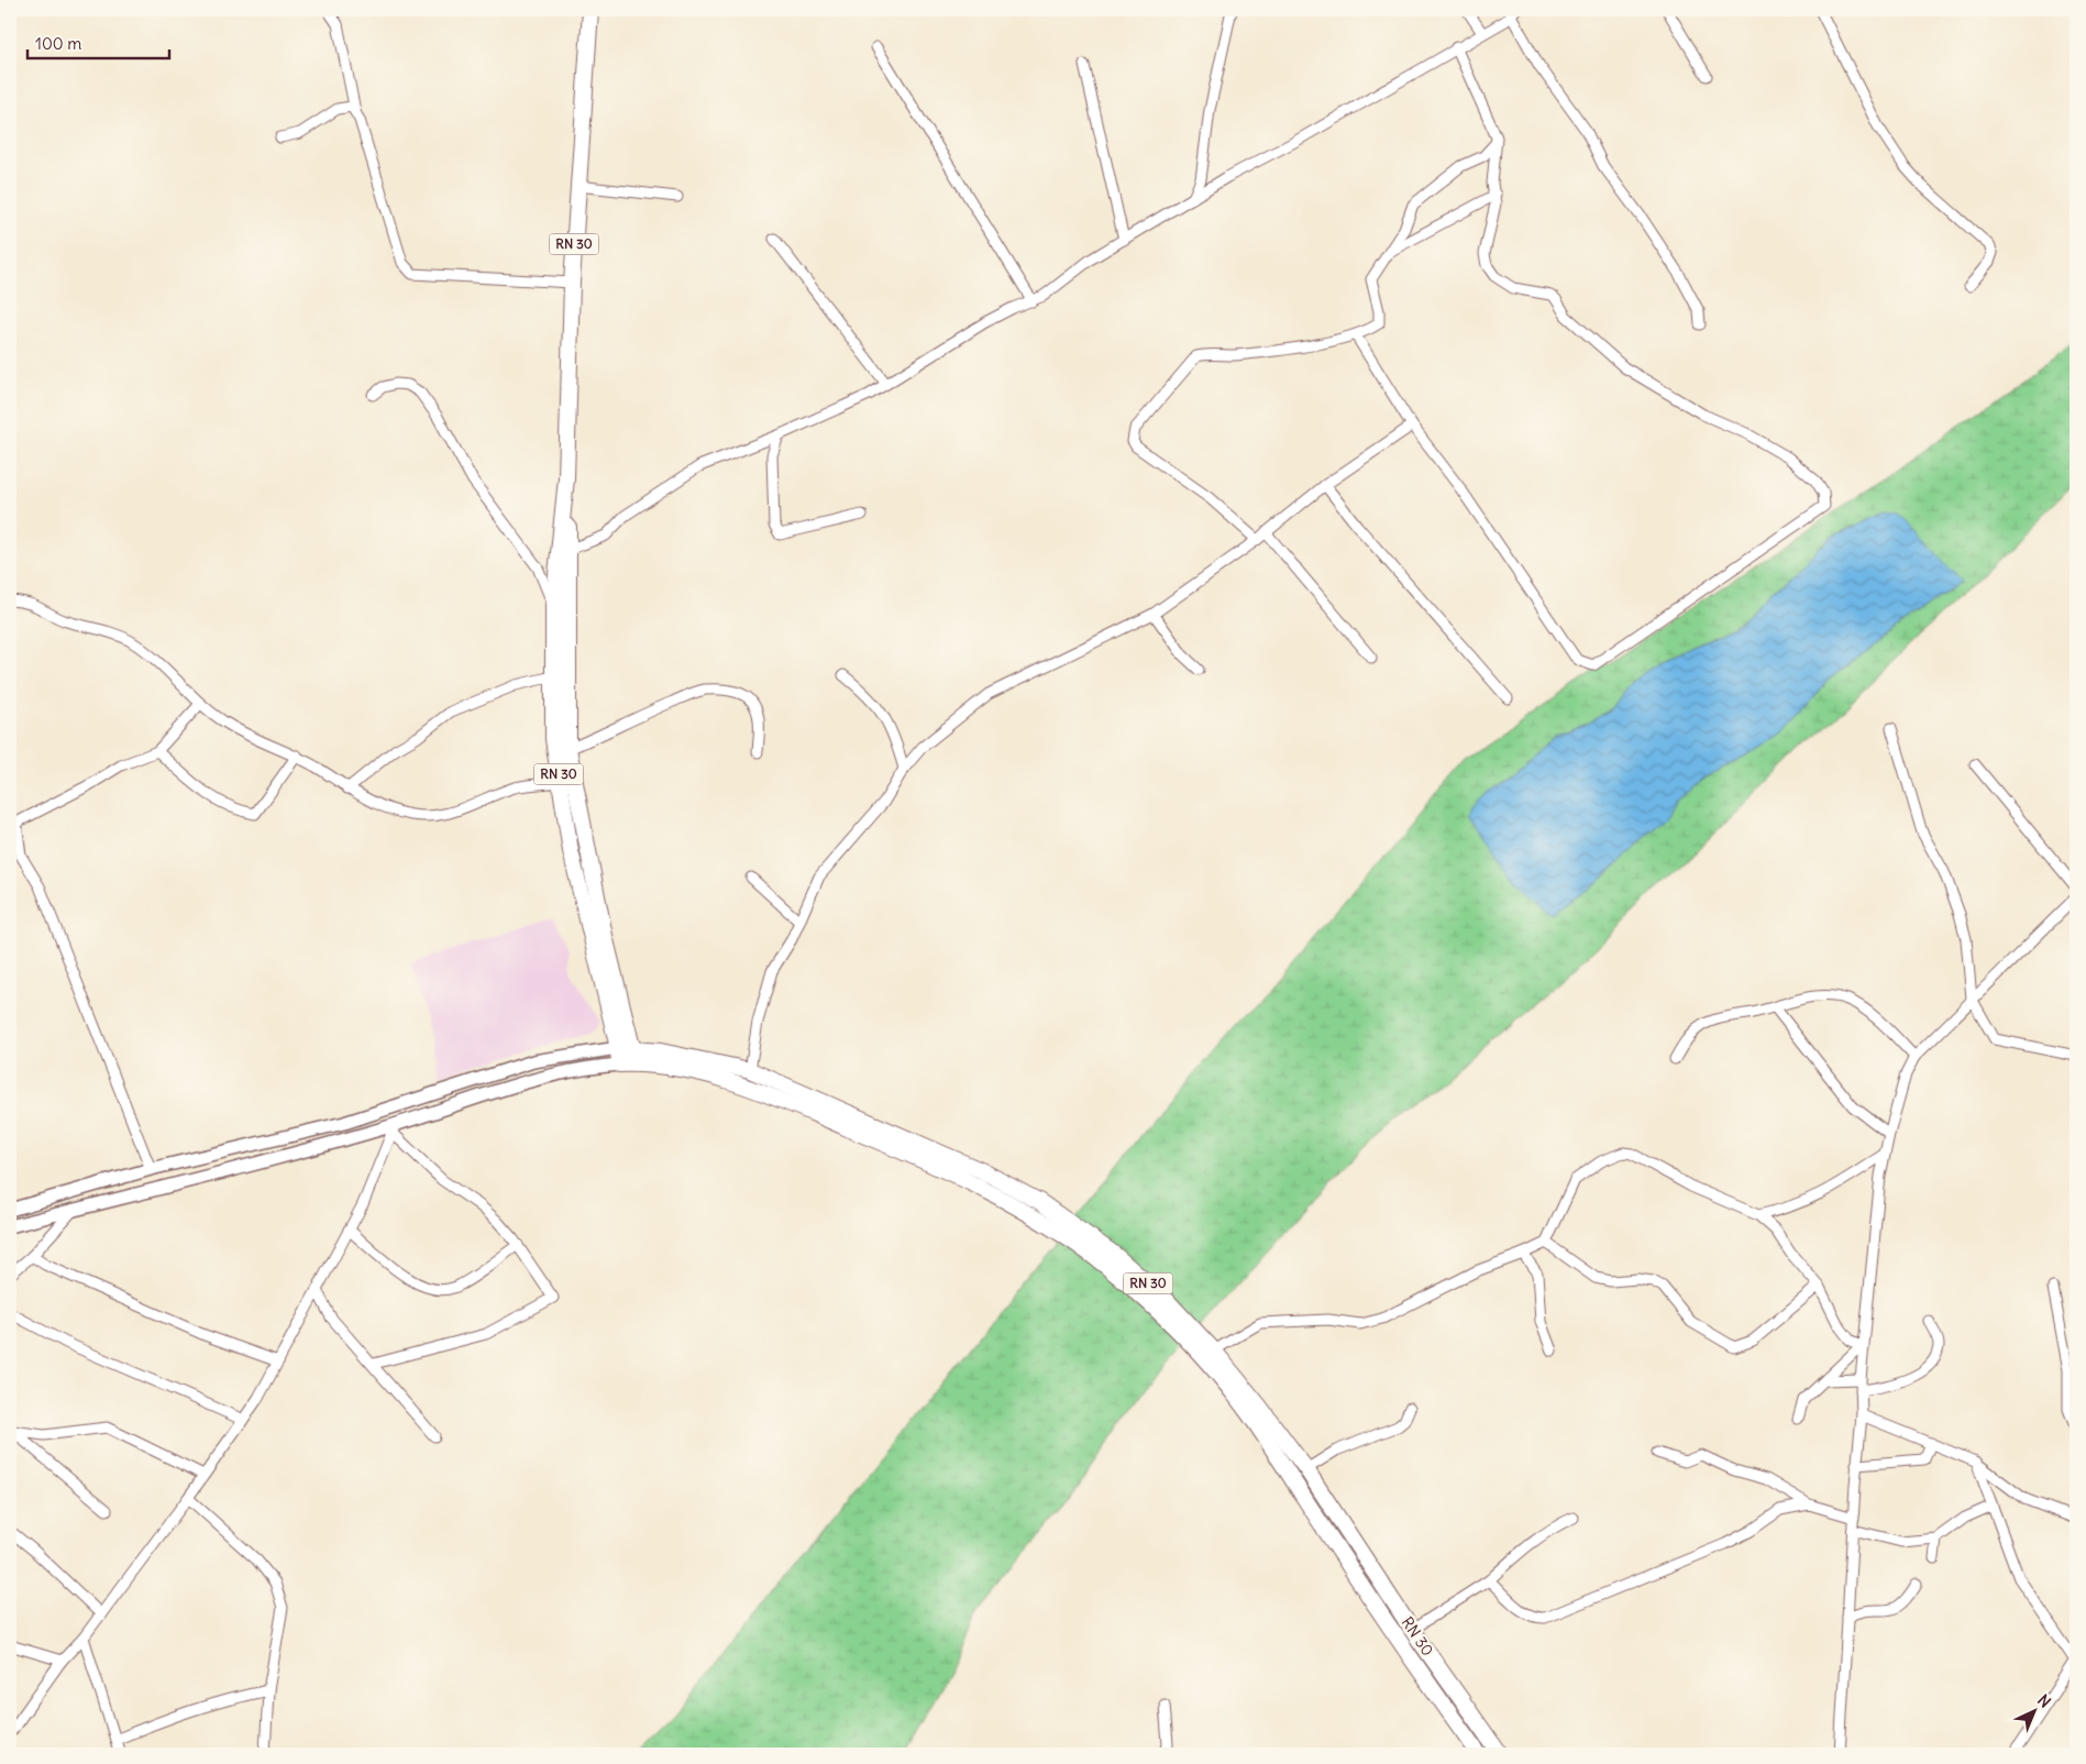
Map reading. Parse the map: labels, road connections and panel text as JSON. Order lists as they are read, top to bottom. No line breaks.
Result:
{"streets":{"main road":["RN 30"]},"scale_bar":"100 m","north":"top right"}
